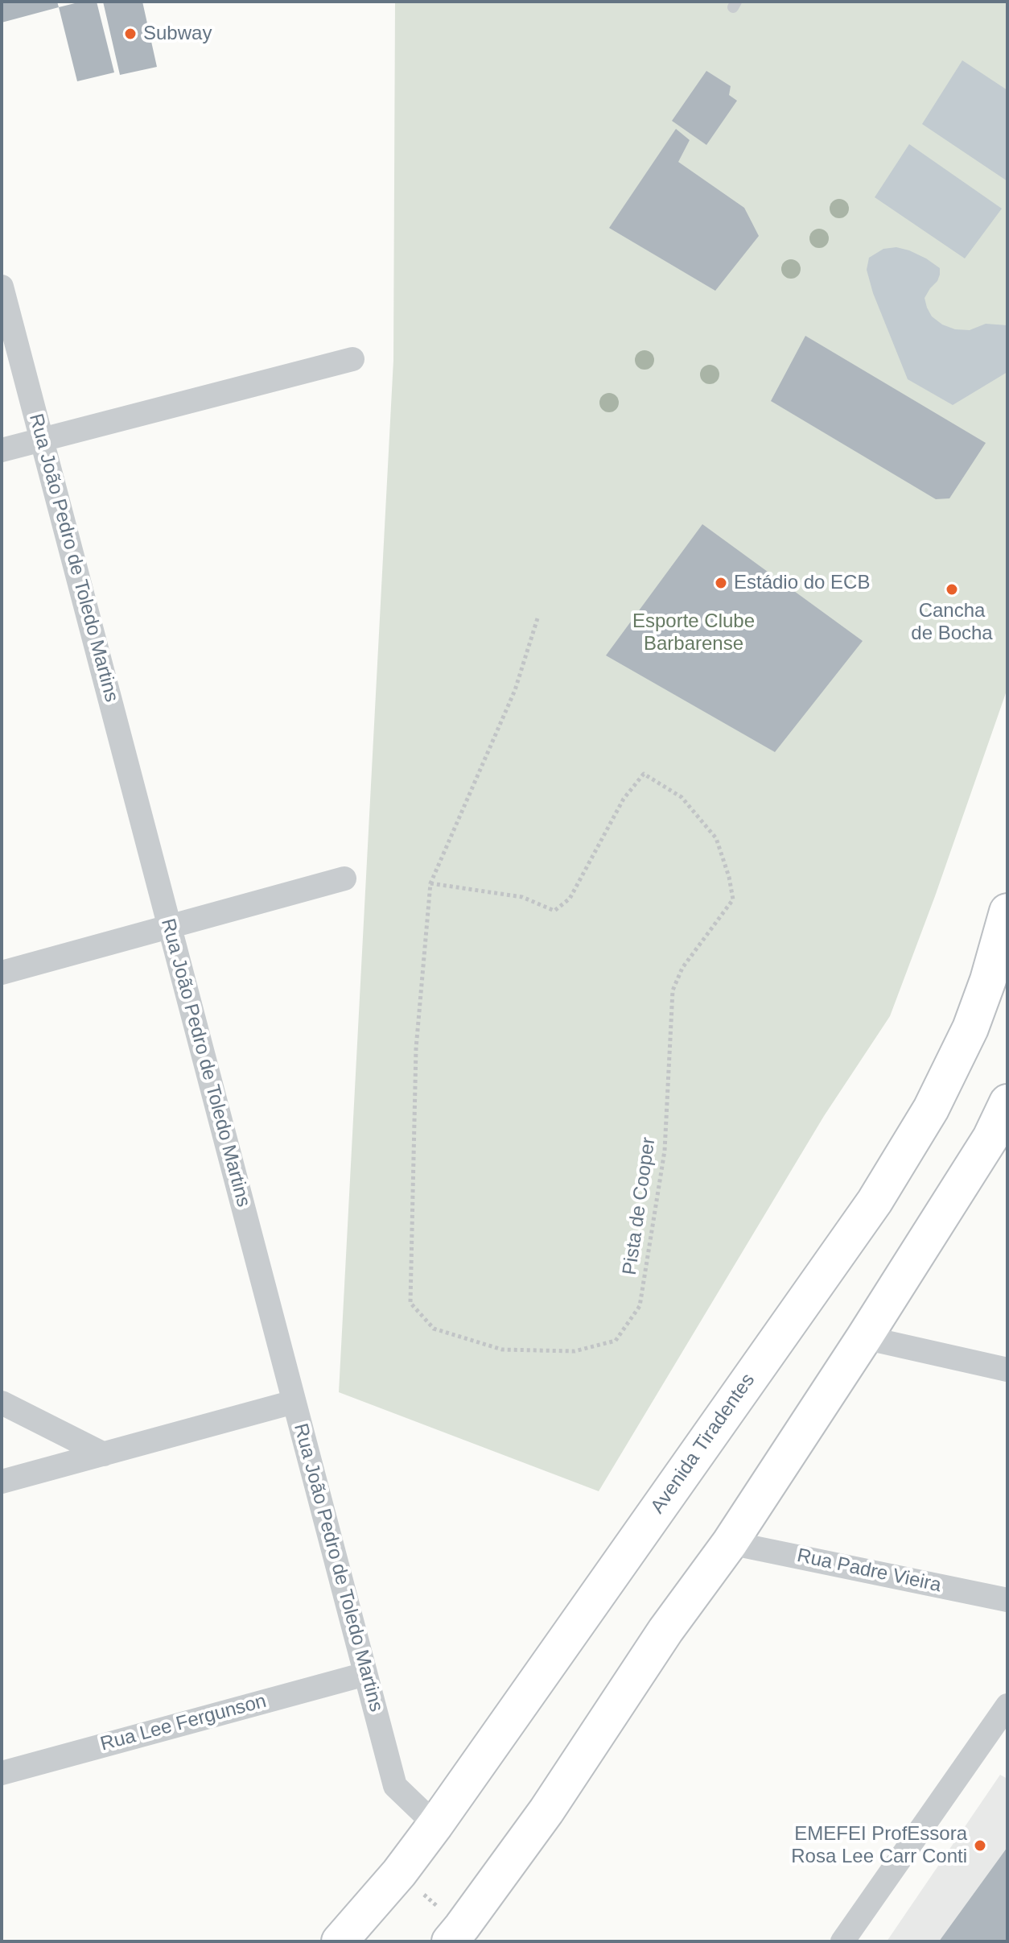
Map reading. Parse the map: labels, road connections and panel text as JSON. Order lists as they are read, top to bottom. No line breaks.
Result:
{"streets":{"main road":["Avenida Tiradentes"],"street":["Rua João Pedro de Toledo Martins","Rua Padre Vieira","Rua Lee Fergunson"],"path":["Pista de Cooper"]},"crossings":[["Rua João Pedro de Toledo Martins","Avenida Tiradentes"],["Rua João Pedro de Toledo Martins","Rua Lee Fergunson"]],"parks":["Esporte Clube Barbarense"],"places":["Subway","Estádio do ECB","Cancha de Bocha","EMEFEI ProfEssora Rosa Lee Carr Conti"]}
